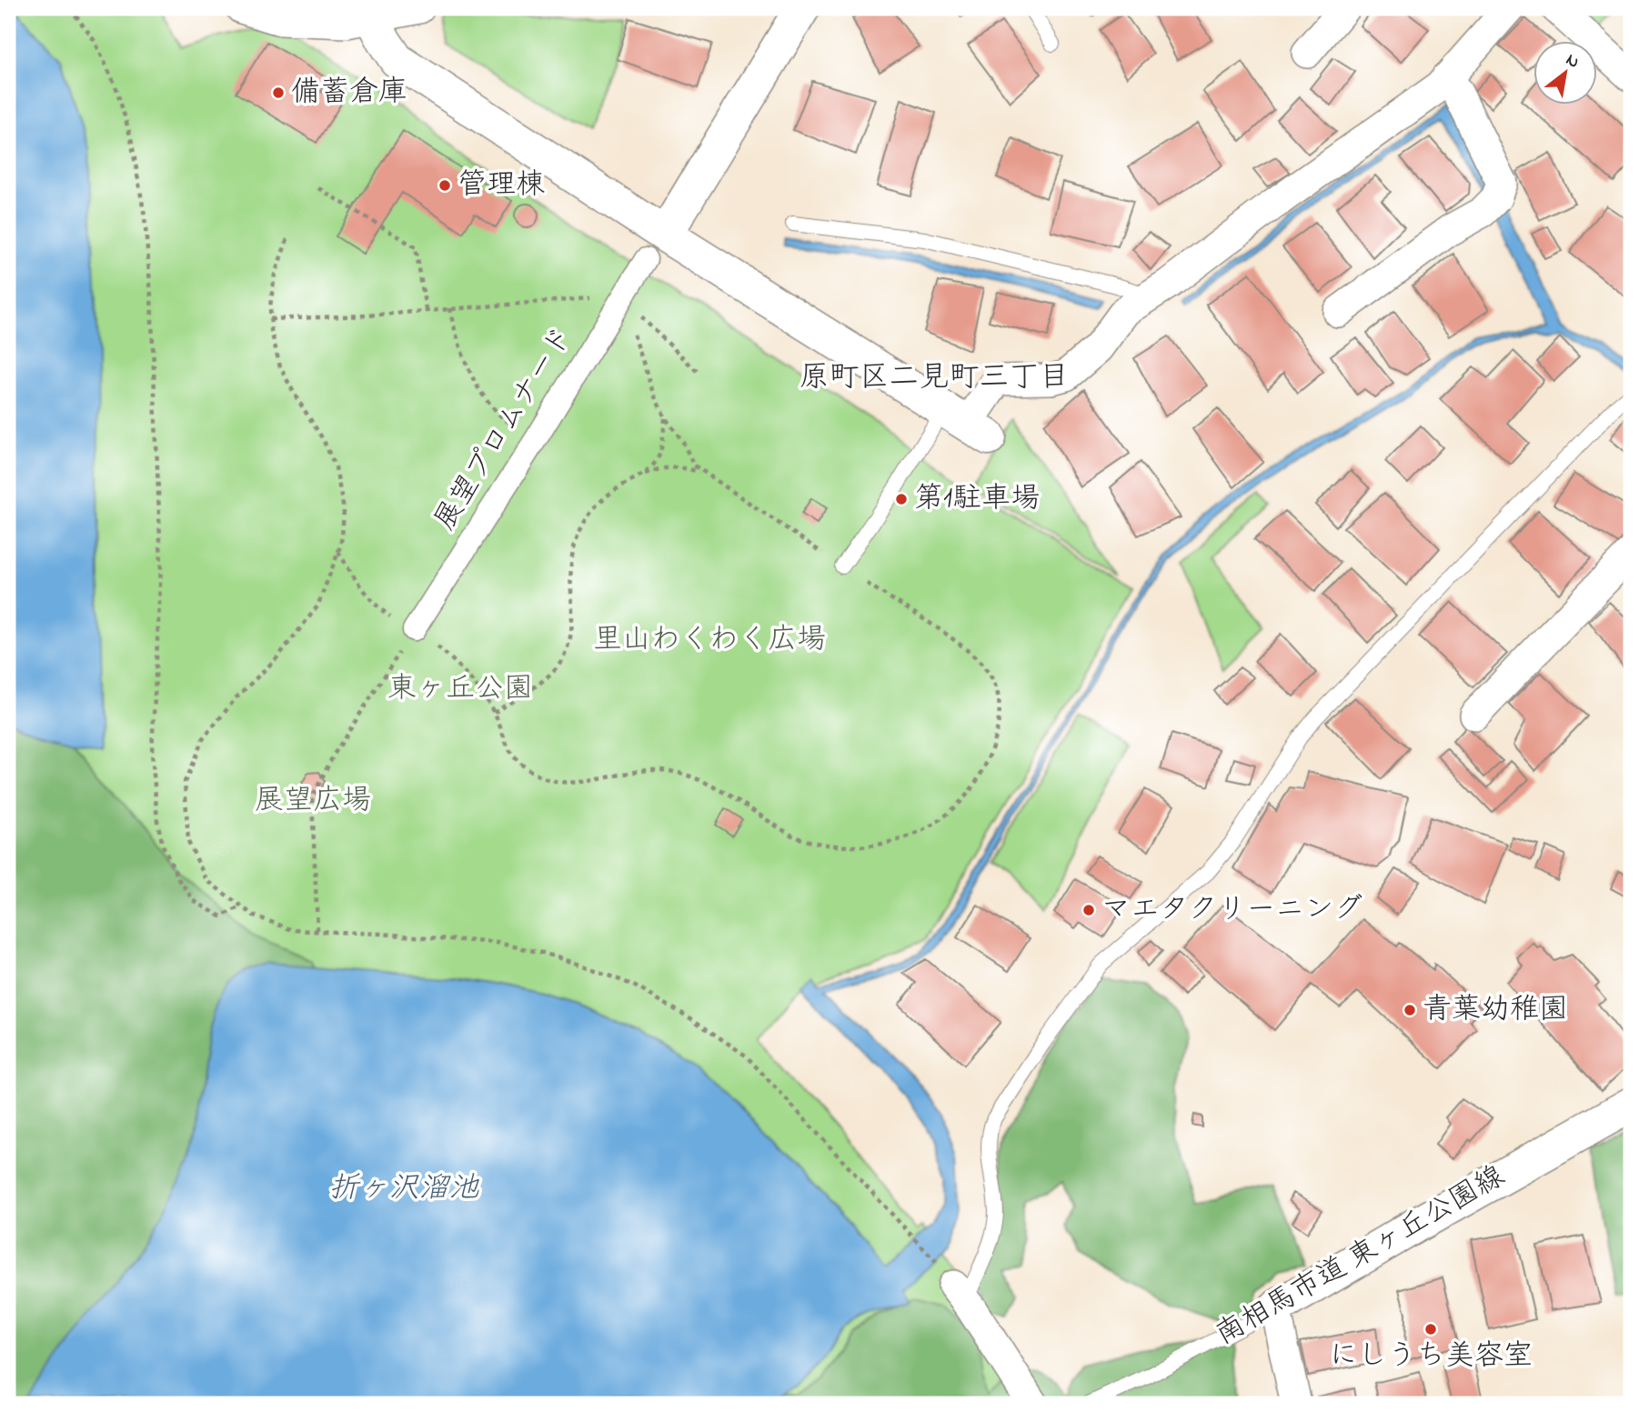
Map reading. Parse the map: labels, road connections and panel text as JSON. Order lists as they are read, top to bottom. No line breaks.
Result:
{"streets":{"street":["展望プロムナード","南相馬市道 東ヶ丘公園線"]},"districts":["原町区二見町三丁目"],"water":["折ヶ沢溜池"],"parks":["里山わくわく広場","東ヶ丘公園","展望広場"],"places":["備蓄倉庫","管理棟","第1駐車場","マエタクリーニング","青葉幼稚園","にしうち美容室"],"north":"top right"}
